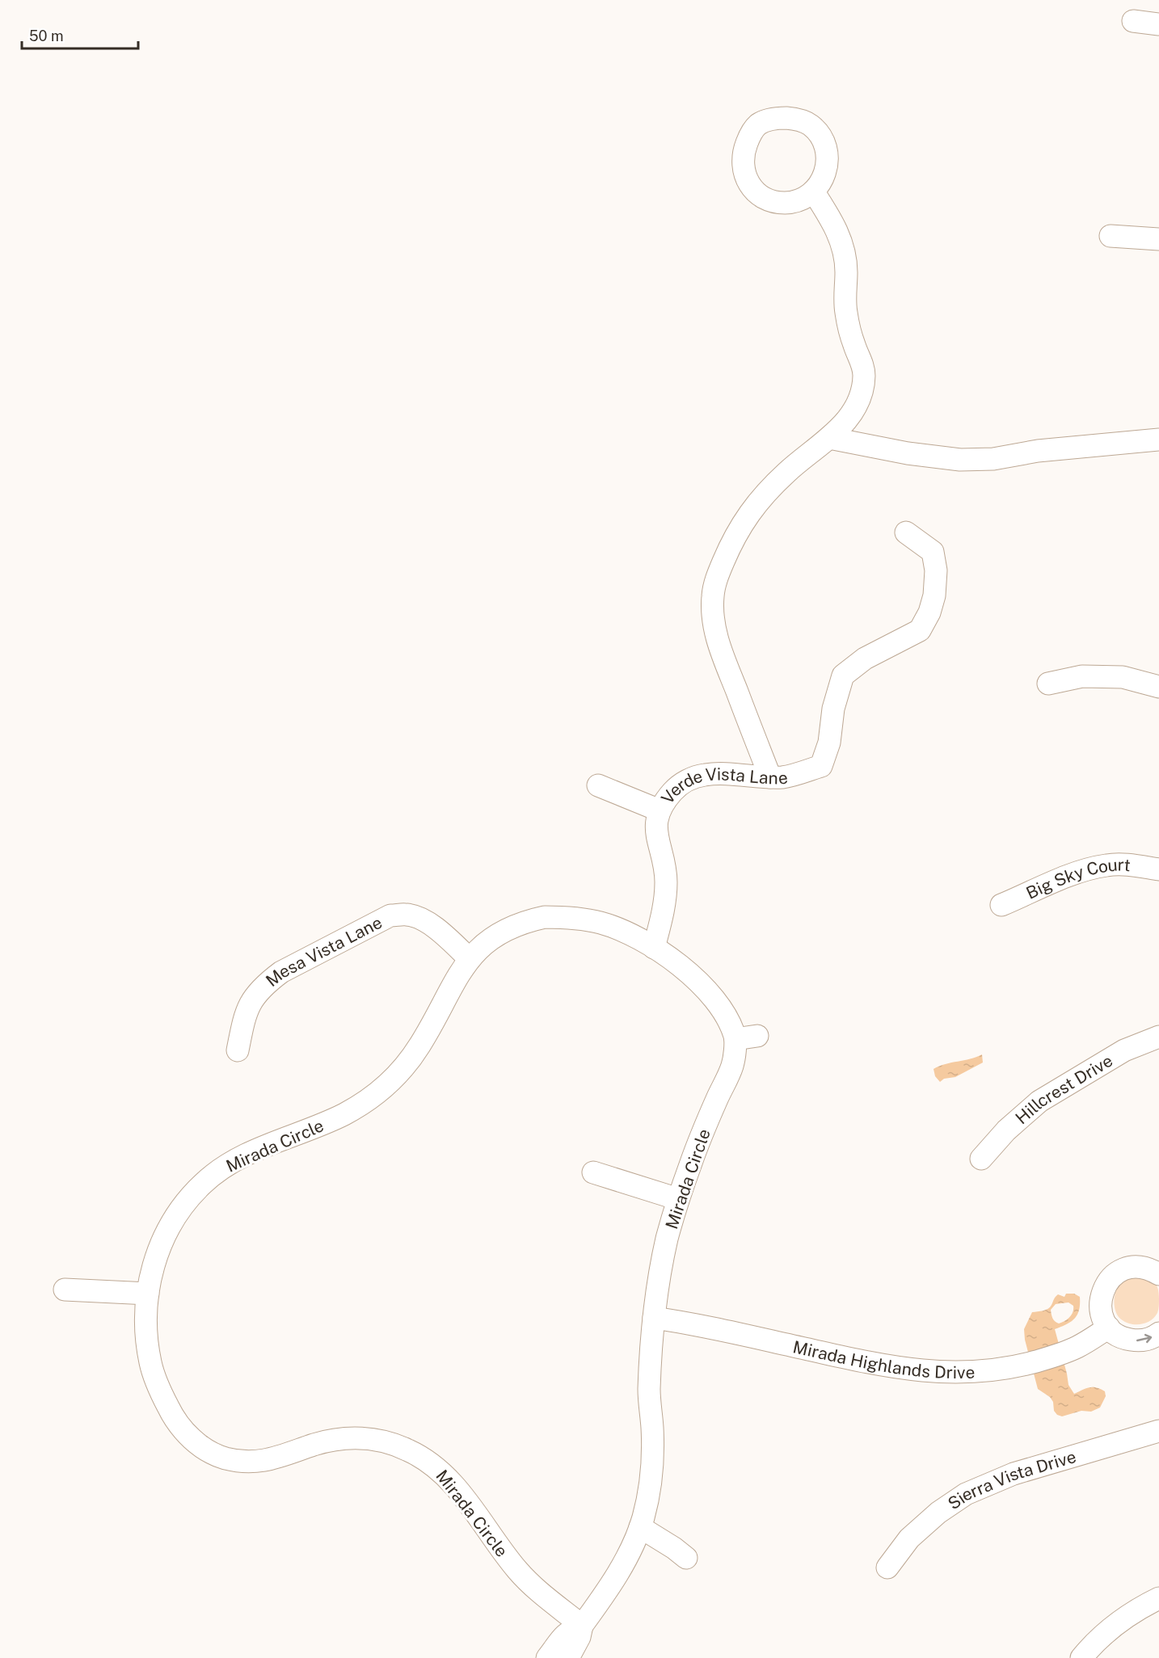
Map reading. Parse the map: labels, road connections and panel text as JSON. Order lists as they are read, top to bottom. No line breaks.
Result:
{"streets":{"street":["Verde Vista Lane","Big Sky Court","Mesa Vista Lane","Hillcrest Drive","Mirada Circle","Mirada Highlands Drive","Sierra Vista Drive"]},"crossings":[["Verde Vista Lane","Mirada Circle"],["Mesa Vista Lane","Mirada Circle"],["Mirada Circle","Mirada Highlands Drive"]],"scale_bar":"50 m"}
